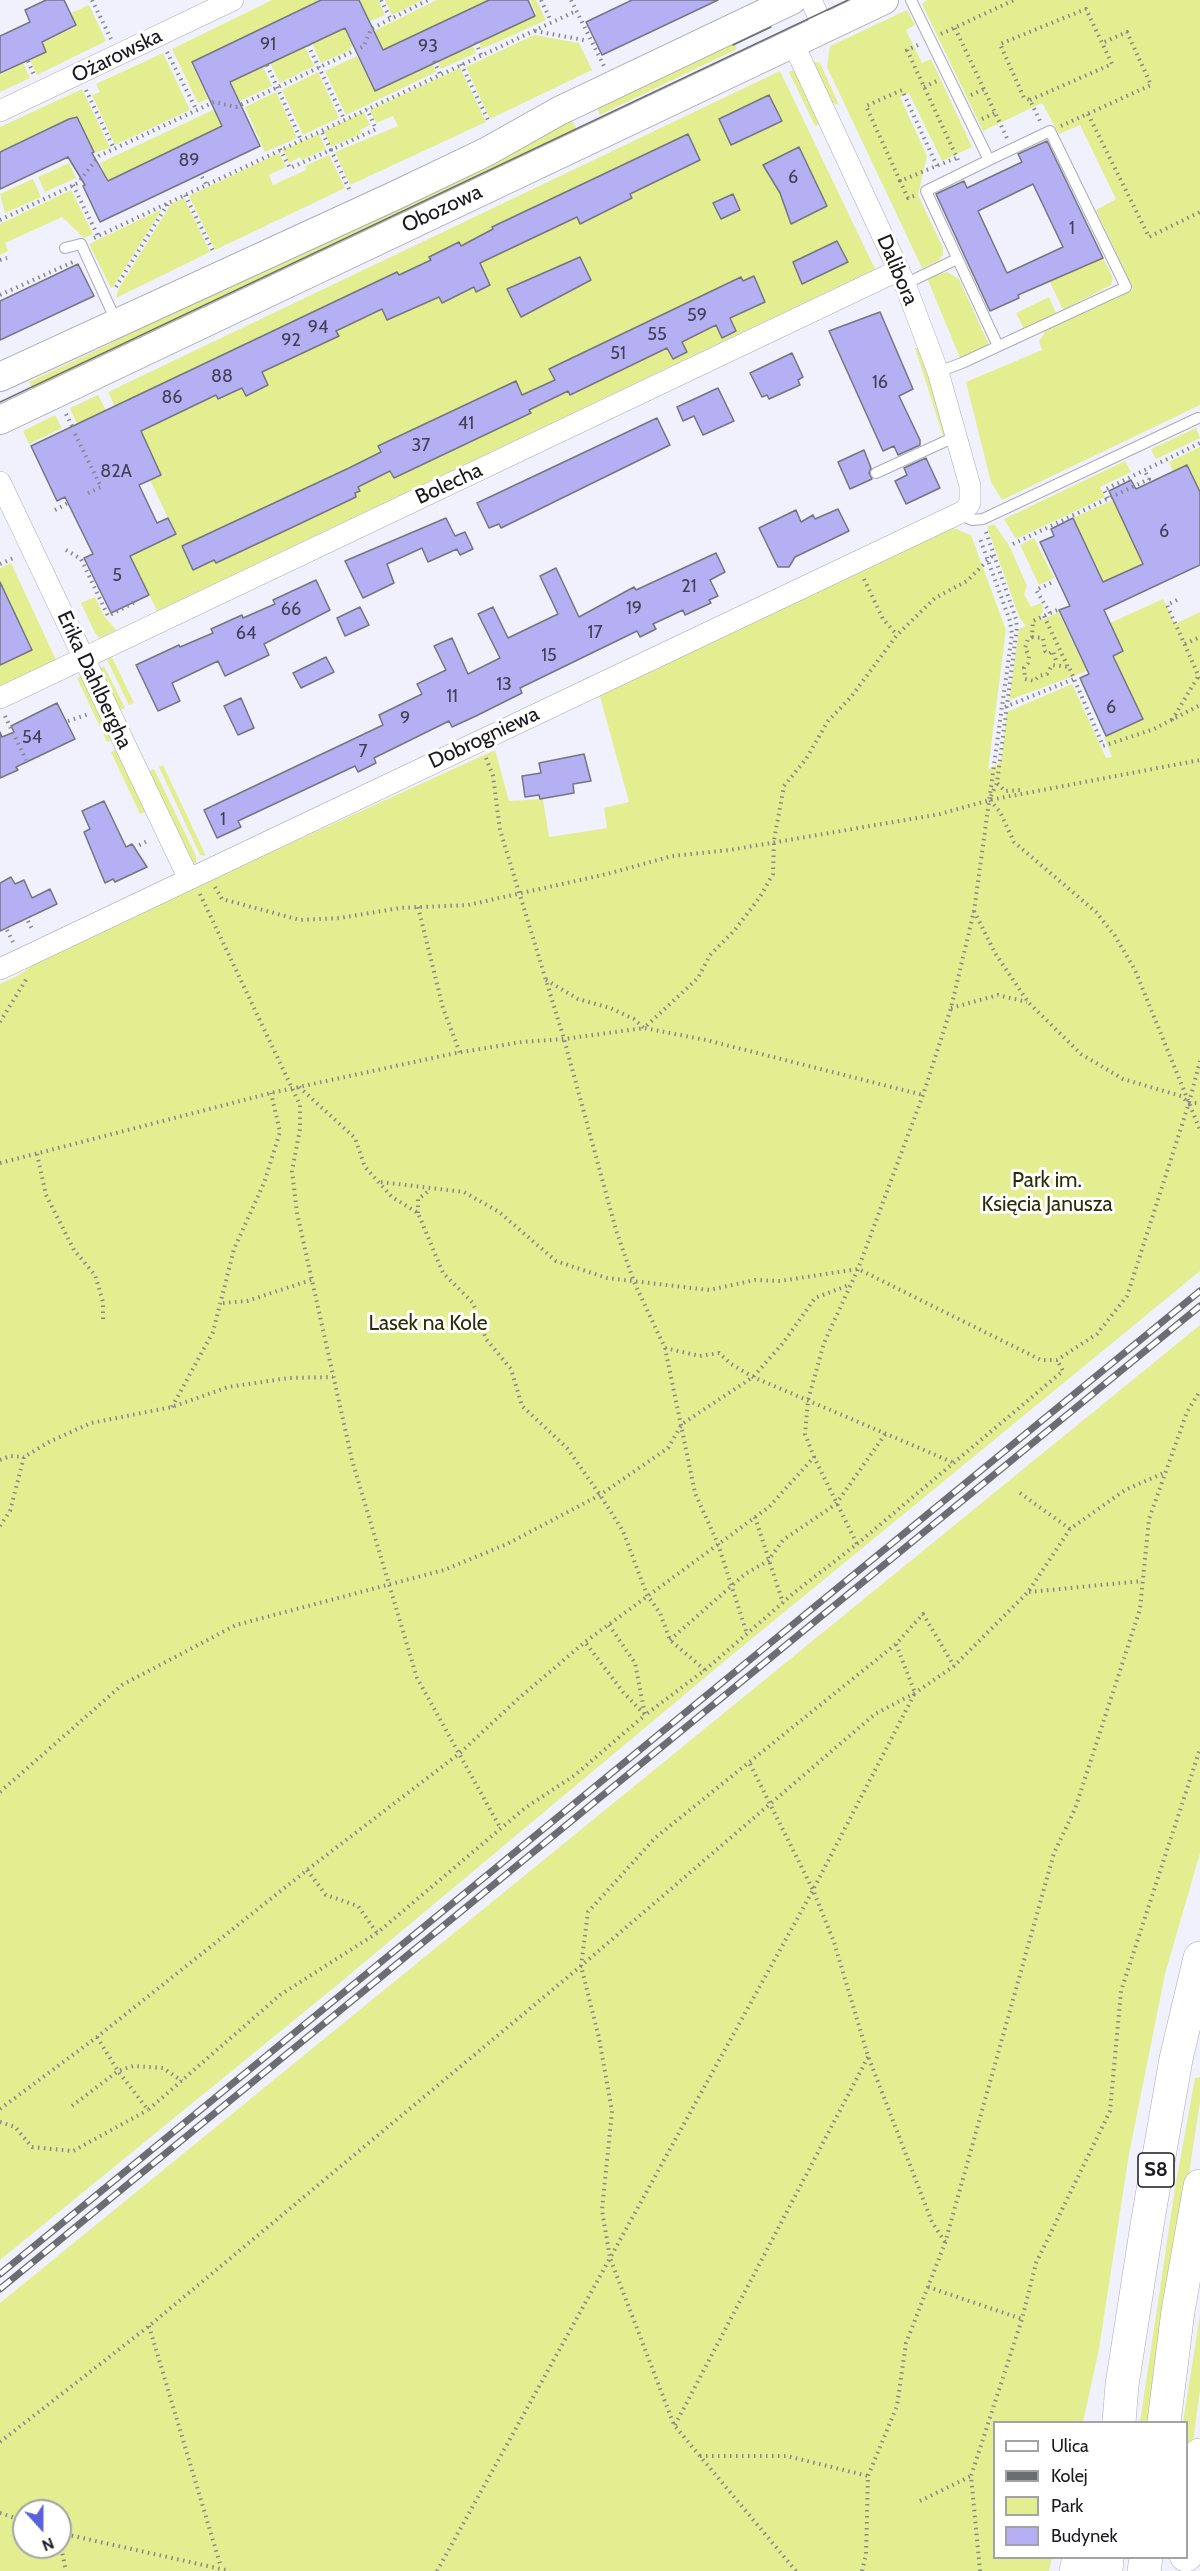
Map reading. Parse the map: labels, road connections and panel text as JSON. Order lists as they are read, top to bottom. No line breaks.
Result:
{"streets":{"highway":["S8"],"street":["Ożarowska","Obozowa","Dalibora","Bolecha","Erika Dahlbergha","Dobrogniewa"]},"crossings":[["Obozowa","Dalibora"],["Dalibora","Bolecha"],["Dalibora","Dobrogniewa"],["Bolecha","Erika Dahlbergha"],["Erika Dahlbergha","Dobrogniewa"]],"parks":["Park im. Księcia Janusza","Lasek na Kole"],"house_numbers":["91","93","89","6","1","59","94","55","92","51","88","16","86","41","37","82A","6","5","21","19","66","17","64","15","13","11","6","9","54","7","1"],"legend":["Ulica","Kolej","Park","Budynek"],"north":"bottom"}
